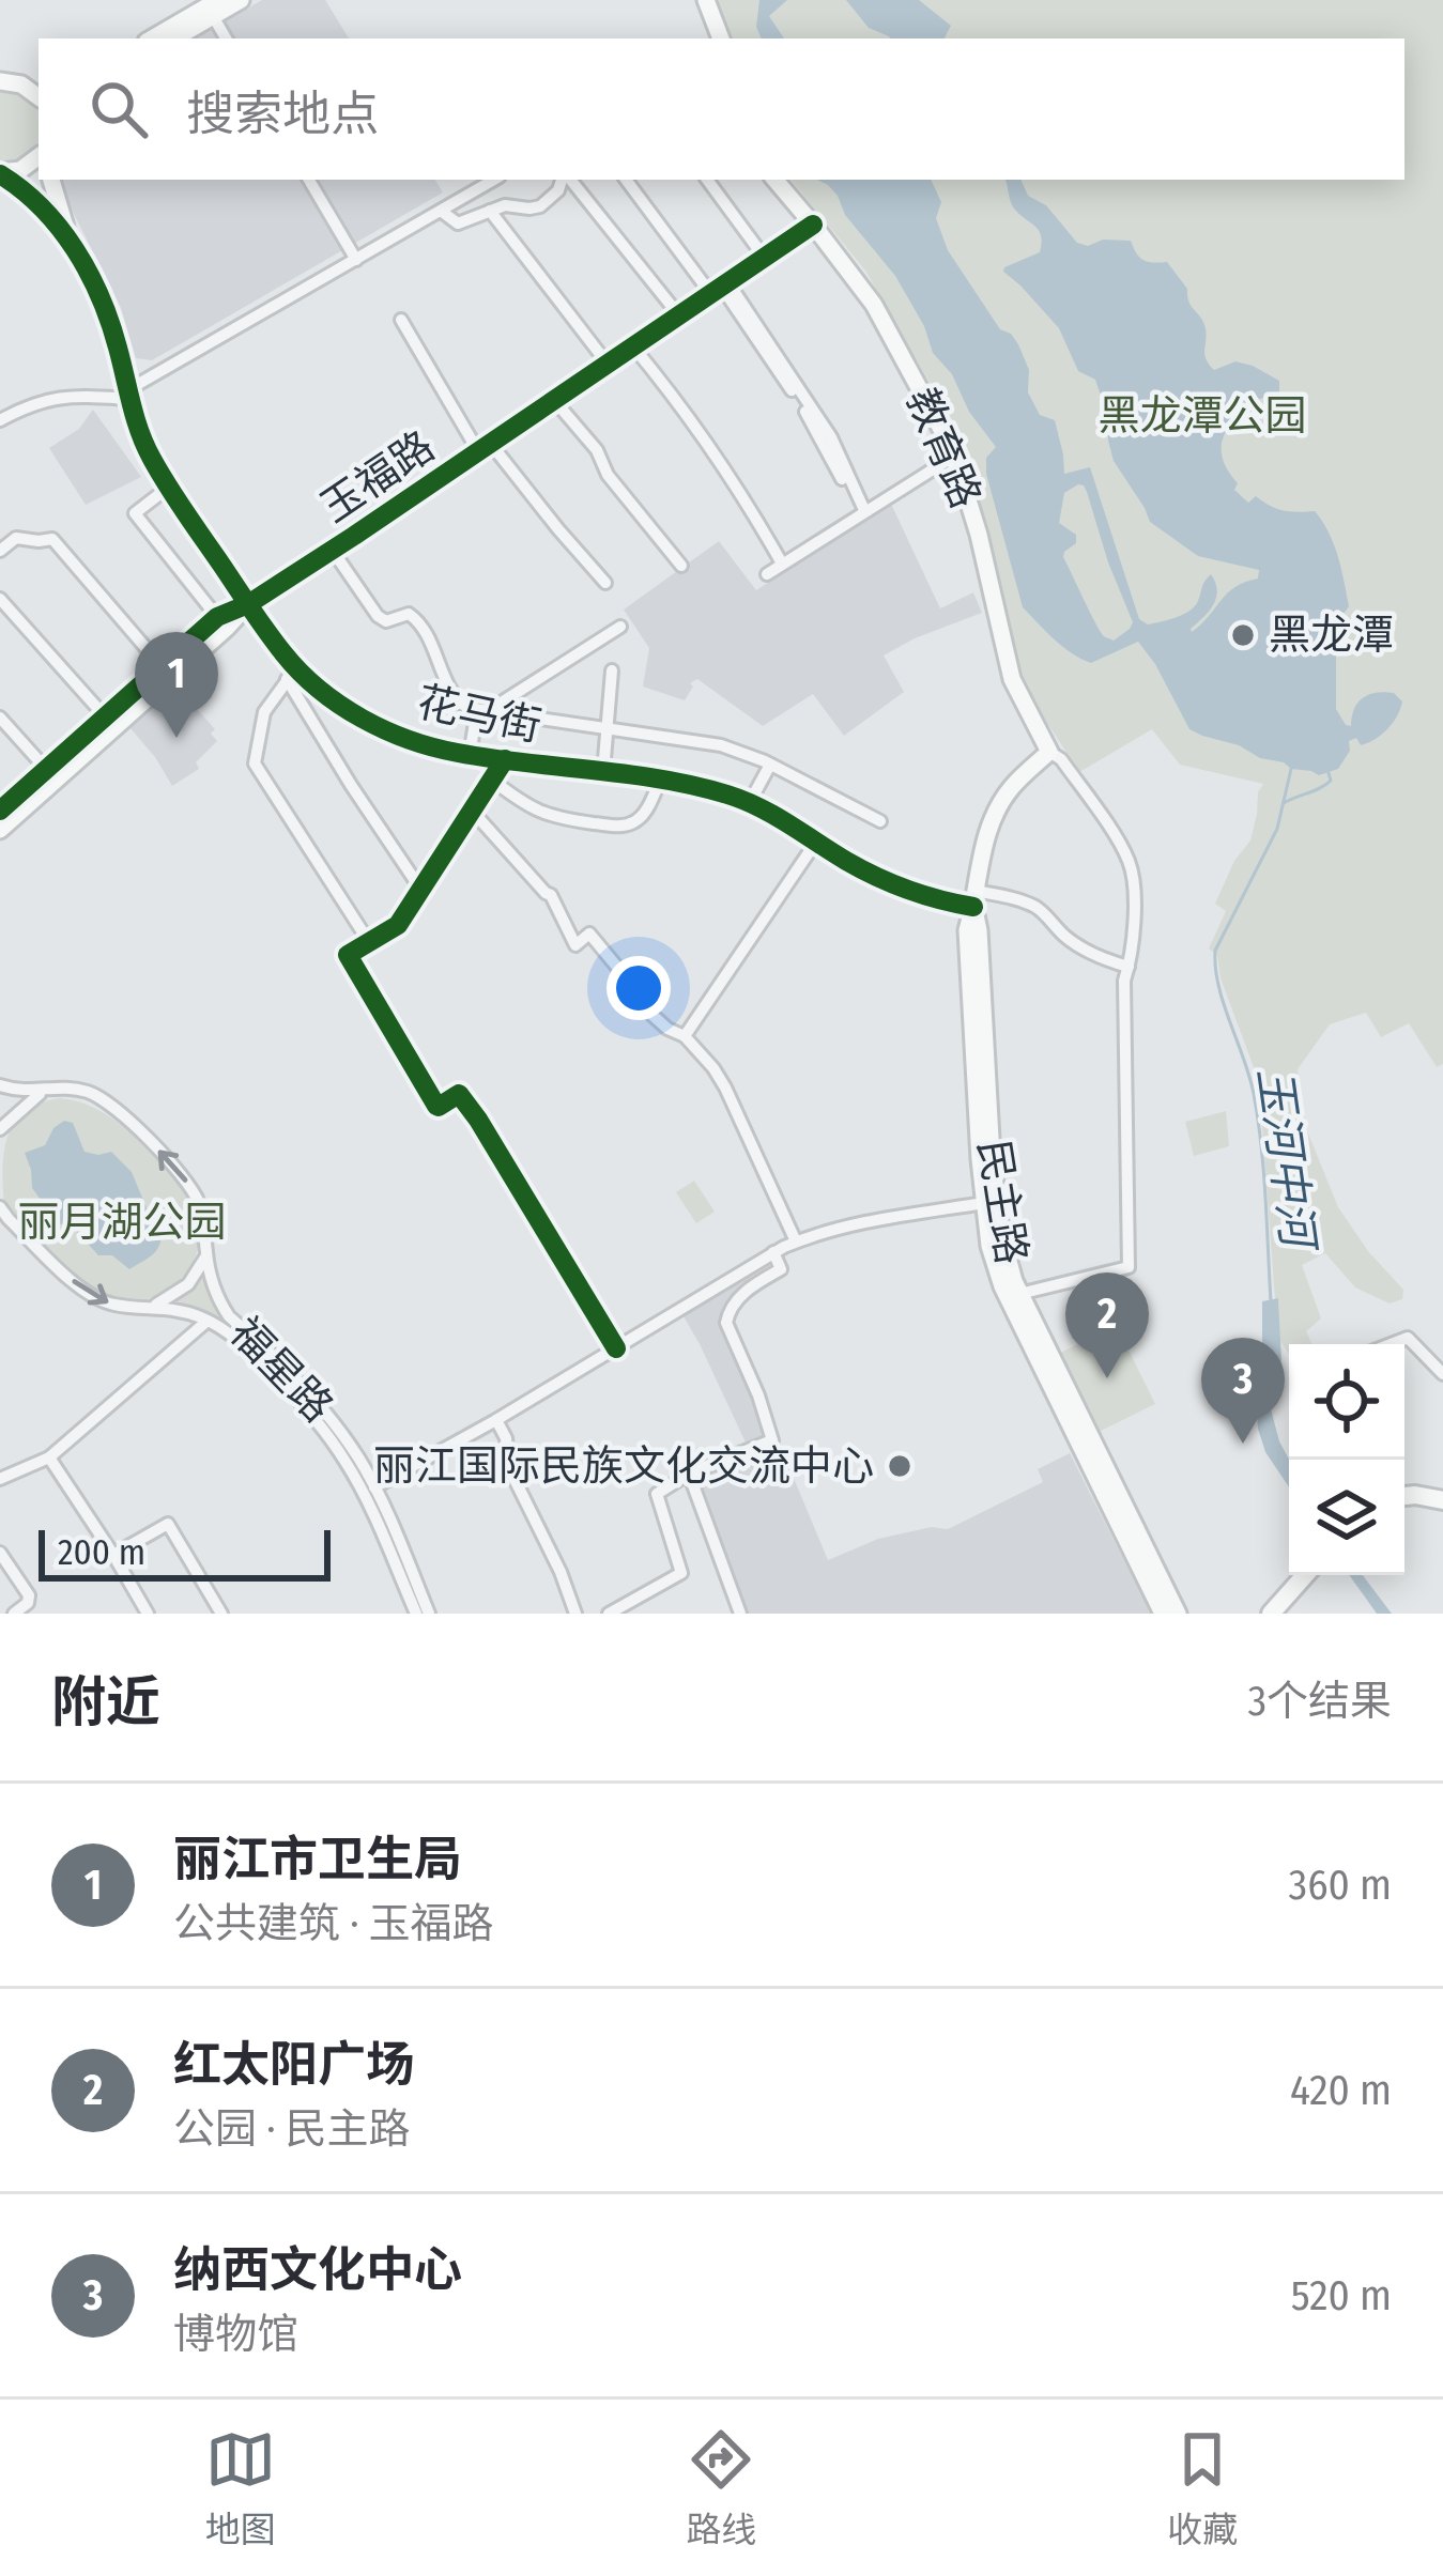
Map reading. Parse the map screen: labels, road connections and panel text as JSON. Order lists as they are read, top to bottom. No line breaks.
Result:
{"streets":{"main road":["教育路","玉福路","花马街","民主路"],"street":["福星路"]},"crossings":[["教育路","玉福路"],["教育路","民主路"],["玉福路","花马街"],["花马街","民主路"]],"water":["玉河中河"],"parks":["黑龙潭公园","丽月湖公园"],"places":["黑龙潭","丽江国际民族文化交流中心"],"scale_bar":"200 m","page":{"search":"搜索地点","pins":["1","2","3"],"scale":"200 m","heading":["附近","3个结果"],"list":[{"mark":"1","name":"丽江市卫生局","note":"公共建筑 · 玉福路","value":"360 m"},{"mark":"2","name":"红太阳广场","note":"公园 · 民主路","value":"420 m"},{"mark":"3","name":"纳西文化中心","note":"博物馆","value":"520 m"}],"nav":["地图","路线","收藏"]}}
